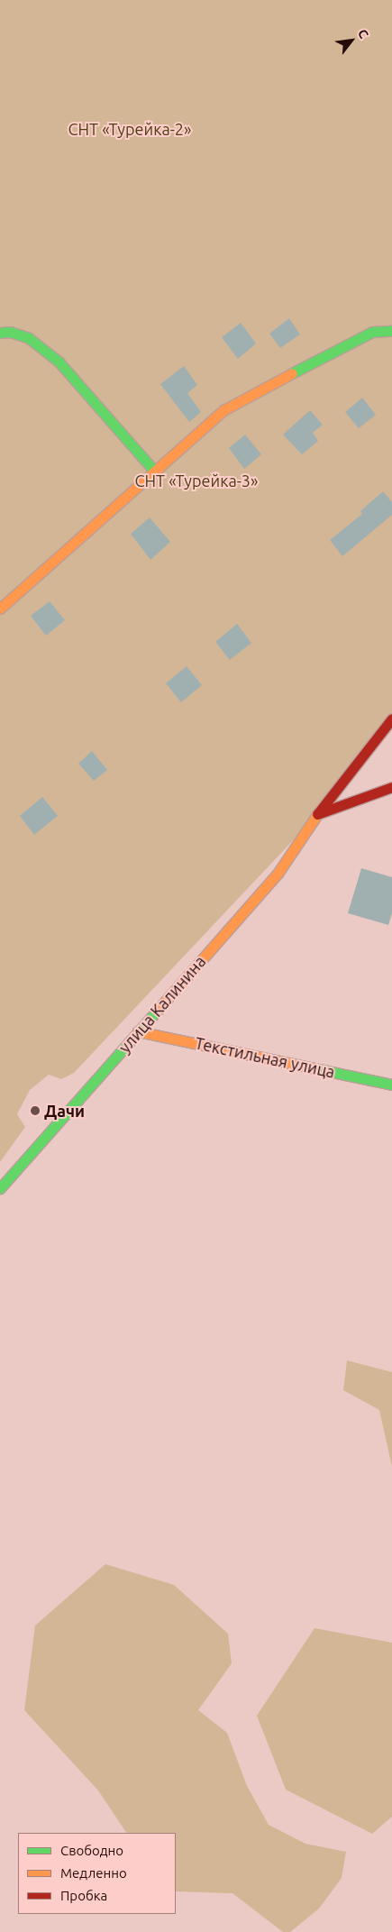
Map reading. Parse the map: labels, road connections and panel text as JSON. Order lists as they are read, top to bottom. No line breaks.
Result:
{"streets":{"street":["улица Калинина","Текстильная улица"]},"crossings":[["улица Калинина","Текстильная улица"]],"parks":["СНТ «Турейка-2»","СНТ «Турейка-3»"],"places":["Дачи"],"legend":["Свободно","Медленно","Пробка"],"north":"top right"}
